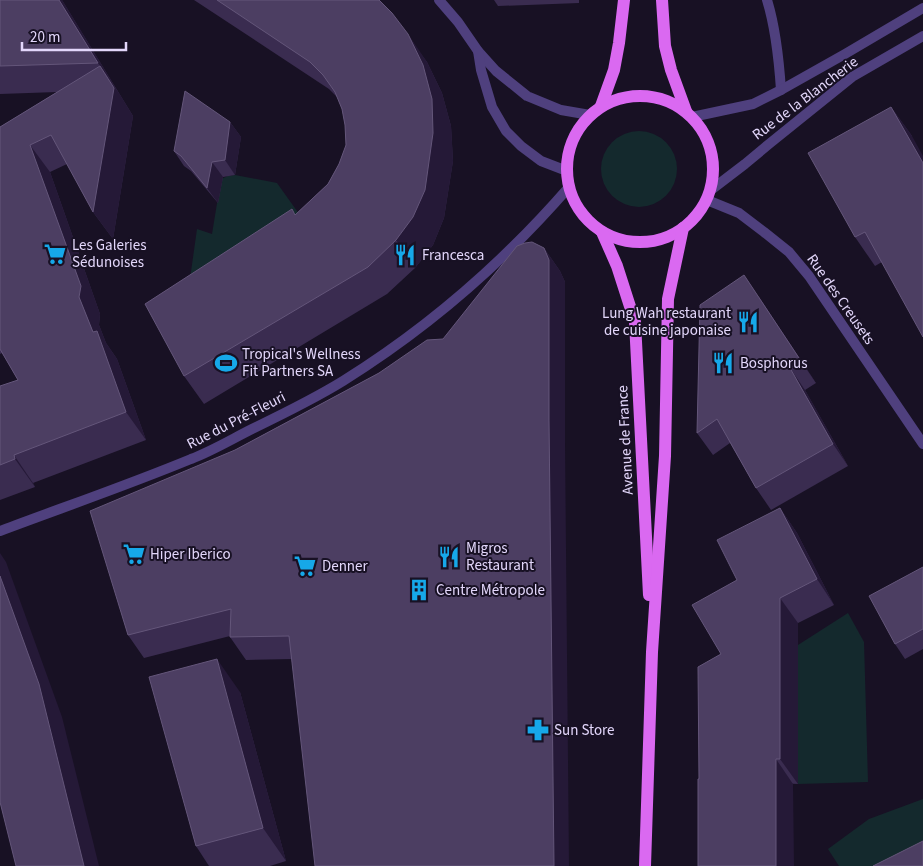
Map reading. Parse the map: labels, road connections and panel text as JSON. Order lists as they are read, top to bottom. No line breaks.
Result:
{"streets":{"main road":["Avenue de France"],"street":["Rue de la Blancherie","Rue des Creusets","Rue du Pré-Fleuri"]},"crossings":[["Rue de la Blancherie","Rue des Creusets"],["Rue de la Blancherie","Rue du Pré-Fleuri"],["Rue de la Blancherie","Avenue de France"],["Rue des Creusets","Rue du Pré-Fleuri"],["Rue des Creusets","Avenue de France"],["Rue du Pré-Fleuri","Avenue de France"]],"places":{"supermarket":["Les Galeries Sédunoises","Hiper Iberico","Denner"],"restaurant":["Francesca","Lung Wah restaurant de cuisine japonaise","Bosphorus","Migros Restaurant"],"sports":["Tropical's Wellness Fit Partners SA"],"building":["Centre Métropole"],"pharmacy":["Sun Store"]},"scale_bar":"20 m"}
